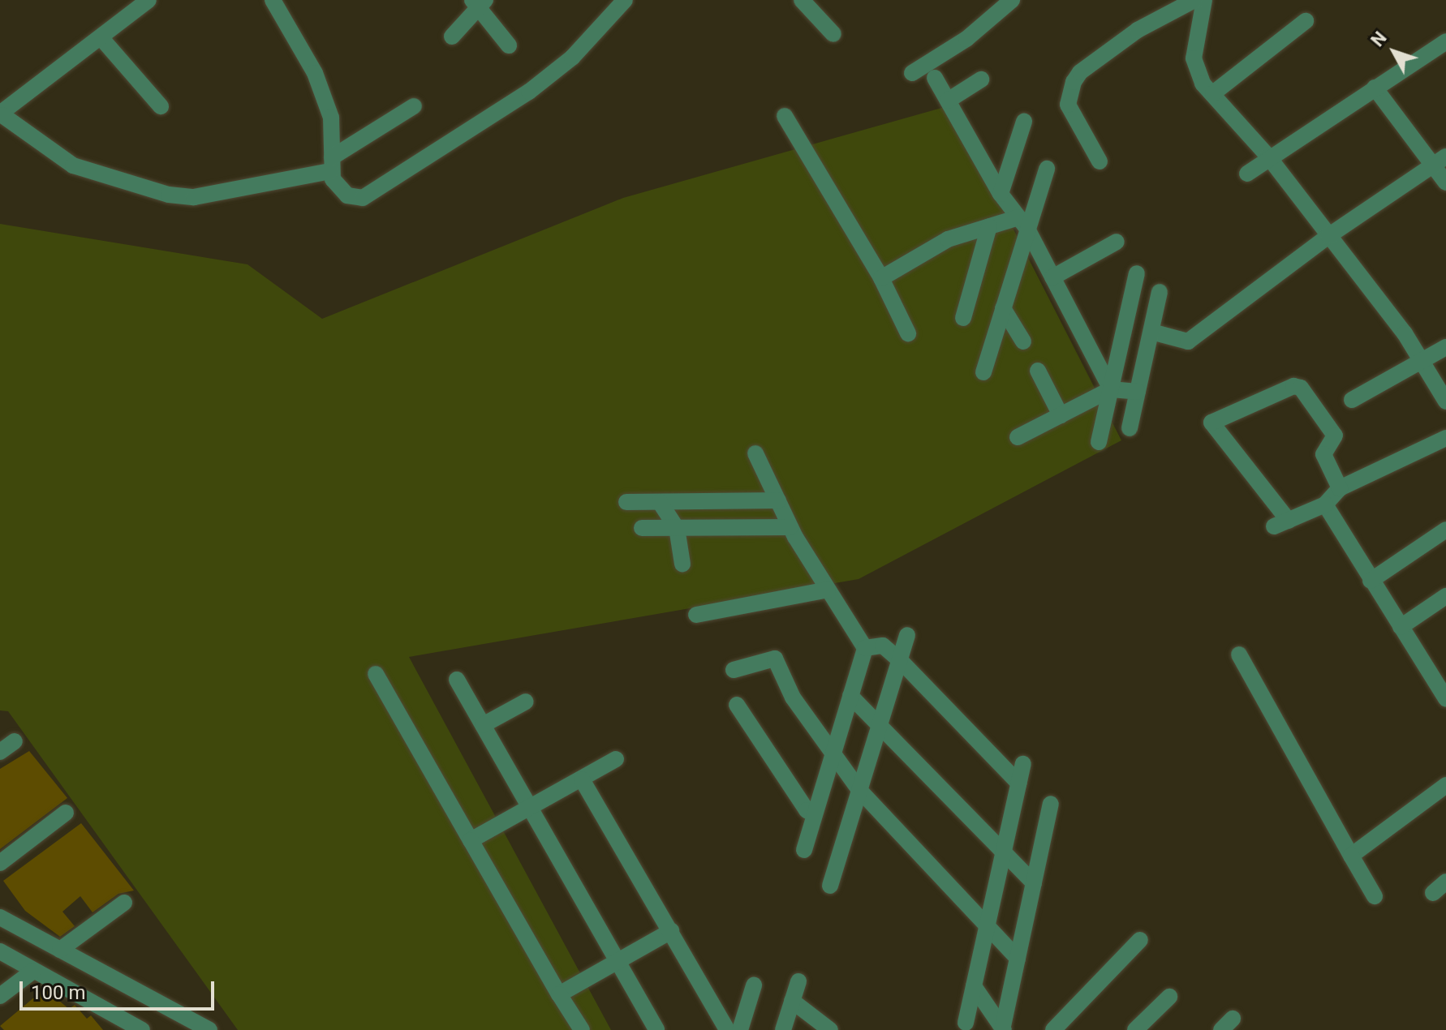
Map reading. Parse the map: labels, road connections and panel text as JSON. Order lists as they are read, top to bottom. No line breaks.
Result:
{"scale_bar":"100 m","north":"top left"}
